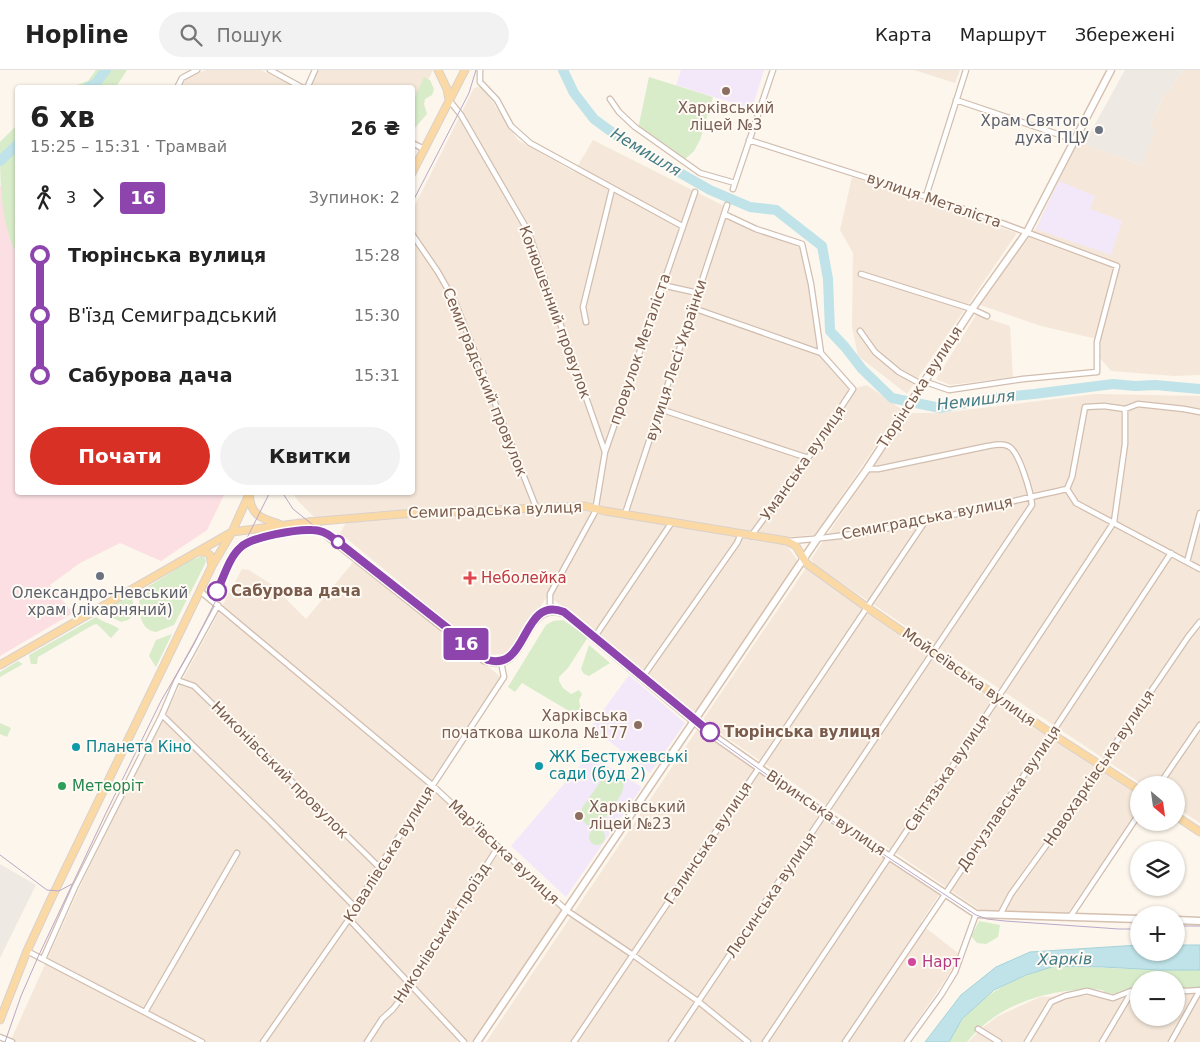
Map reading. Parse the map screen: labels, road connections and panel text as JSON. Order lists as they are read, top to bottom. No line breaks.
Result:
{"streets":{"main road":["Тюрінська вулиця","Семиградська вулиця","Мойсеївська вулиця","Віринська вулиця"],"street":["вулиця Металіста","Конюшенний провулок","провулок Металіста","вулиця Лесі Українки","Семиградський провулок","Уманська вулиця","Новохарківська вулиця","Никонівський провулок","Світязька вулиця","Донузлавська вулиця","Галинська вулиця","Мар'ївська вулиця","Ковалівська вулиця","Люсинська вулиця","Никонівський проїзд"]},"crossings":[["вулиця Металіста","Тюрінська вулиця"],["Конюшенний провулок","провулок Металіста"],["провулок Металіста","Семиградська вулиця"],["вулиця Лесі Українки","Семиградська вулиця"],["Семиградський провулок","Семиградська вулиця"],["Тюрінська вулиця","Семиградська вулиця"],["Тюрінська вулиця","Мойсеївська вулиця"],["Тюрінська вулиця","Віринська вулиця"],["Тюрінська вулиця","Мар'ївська вулиця"],["Уманська вулиця","Семиградська вулиця"],["Семиградська вулиця","Галинська вулиця"],["Семиградська вулиця","Люсинська вулиця"],["Мойсеївська вулиця","Новохарківська вулиця"],["Мойсеївська вулиця","Світязька вулиця"],["Мойсеївська вулиця","Донузлавська вулиця"],["Мойсеївська вулиця","Галинська вулиця"],["Мойсеївська вулиця","Люсинська вулиця"],["Никонівський провулок","Ковалівська вулиця"],["Світязька вулиця","Віринська вулиця"],["Донузлавська вулиця","Віринська вулиця"],["Віринська вулиця","Галинська вулиця"],["Віринська вулиця","Люсинська вулиця"],["Галинська вулиця","Мар'ївська вулиця"],["Мар'ївська вулиця","Ковалівська вулиця"],["Мар'ївська вулиця","Люсинська вулиця"],["Мар'ївська вулиця","Никонівський проїзд"]],"water":["Немишля","Харків"],"places":{"other":["Харківський ліцей №3","Храм Святого духа ПЦУ","Олександро-Невський храм (лікарняний)","Сабурова дача","Харківська початкова школа №177","Тюрінська вулиця","Планета Кіно","ЖК Бестужевські сади (буд 2)","Метеоріт","Харківський ліцей №23","Нарт"],"health":["Неболейка"]},"lines":["tram line 16"],"north":"bottom right","page":{"header":"Hopline","search":"Пошук","nav":["Карта","Маршрут","Збережені"],"on_map":"16","heading":["6 хв","15:25 – 15:31 · Трамвай","26 ₴"],"legs":["3","16","Зупинок: 2"],"list":[{"name":"Тюрінська вулиця","value":"15:28"},{"name":"В'їзд Семиградський","value":"15:30"},{"name":"Сабурова дача","value":"15:31"}],"buttons":["Почати","Квитки"],"map_buttons":["+","−"]}}
